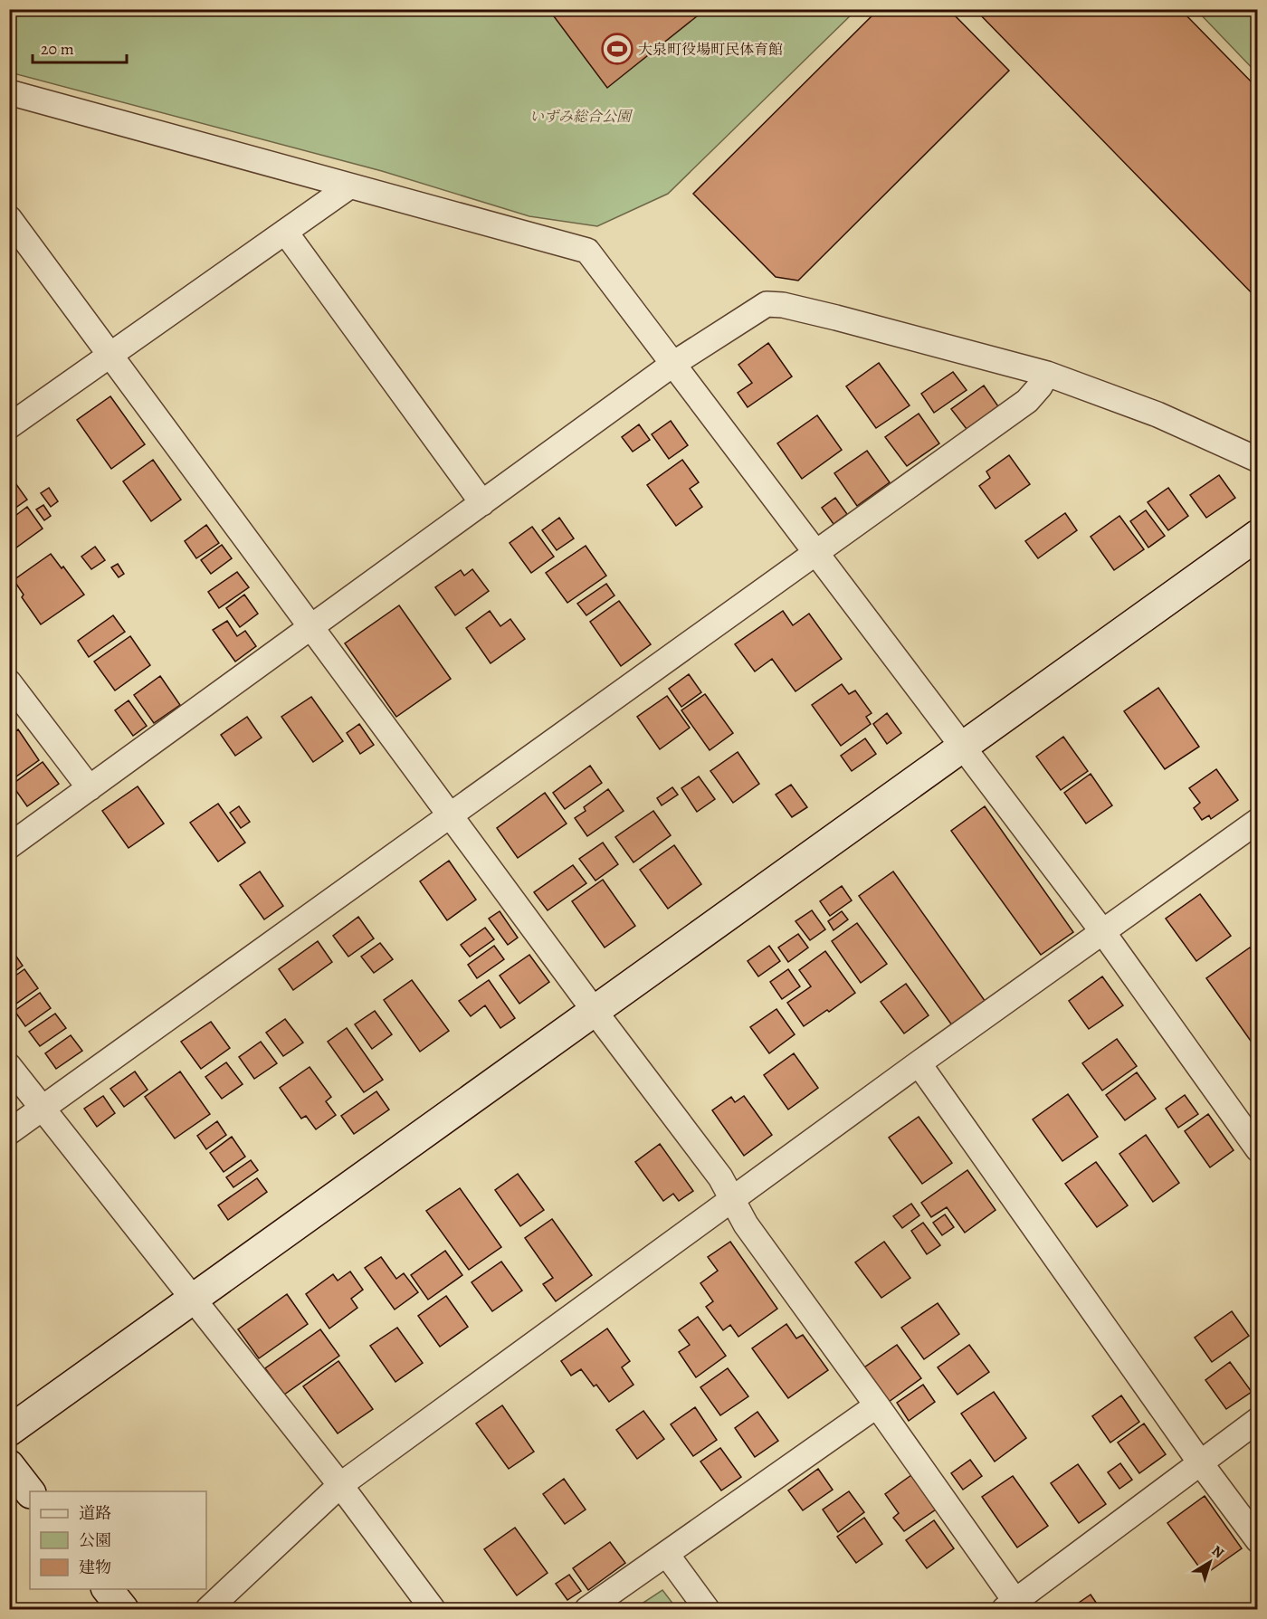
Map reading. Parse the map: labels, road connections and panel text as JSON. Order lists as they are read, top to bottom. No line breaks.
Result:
{"parks":["いずみ総合公園"],"places":{"sports":["大泉町役場町民体育館"]},"legend":["道路","公園","建物"],"scale_bar":"20 m","north":"top right"}
